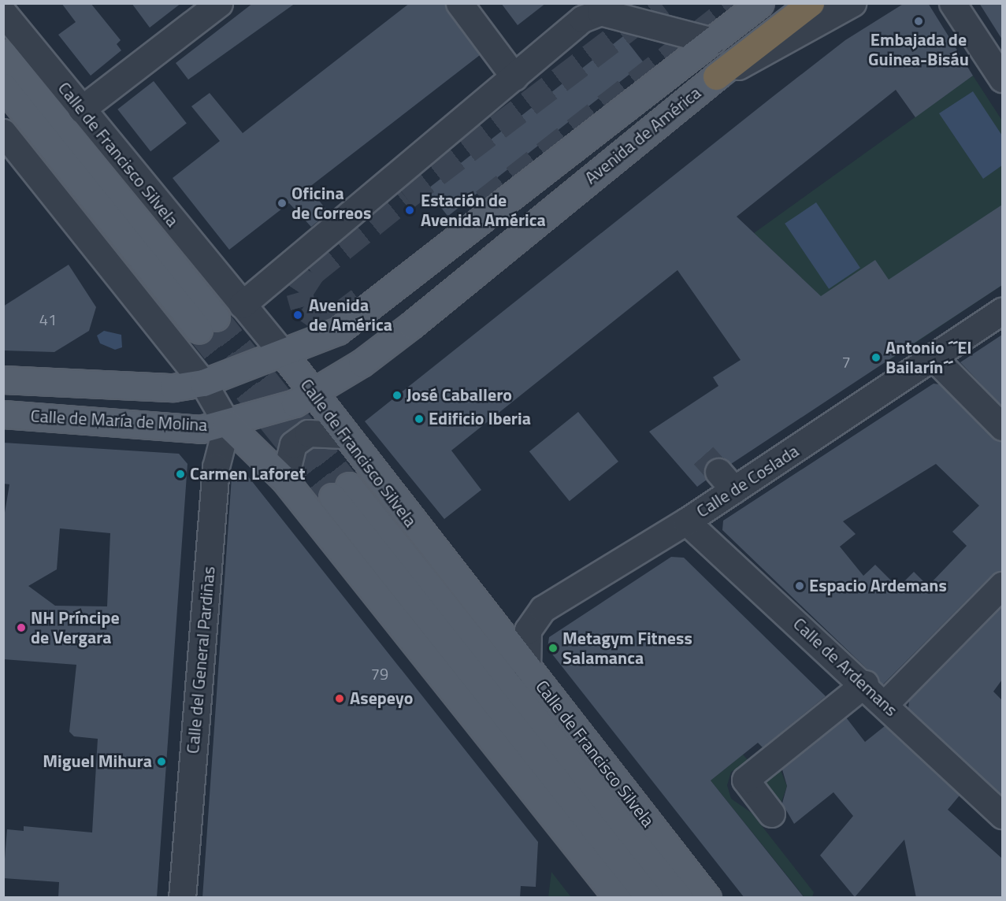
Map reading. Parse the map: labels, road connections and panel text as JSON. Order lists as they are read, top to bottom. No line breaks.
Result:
{"streets":{"main road":["Avenida de América","Calle de Francisco Silvela","Calle de María de Molina"],"street":["Calle de Coslada","Calle del General Pardiñas","Calle de Ardemans"]},"crossings":[["Avenida de América","Calle de Francisco Silvela"],["Avenida de América","Calle de María de Molina"],["Calle de Francisco Silvela","Calle de María de Molina"],["Calle de Francisco Silvela","Calle de Coslada"],["Calle de María de Molina","Calle del General Pardiñas"],["Calle de Coslada","Calle de Ardemans"]],"places":["Embajada de Guinea-Bisáu","Oficina de Correos","Estación de Avenida América","Avenida de América","Antonio ´´El Bailarín´´","José Caballero","Edificio Iberia","Carmen Laforet","Espacio Ardemans","NH Príncipe de Vergara","Metagym Fitness Salamanca","Asepeyo","Miguel Mihura"],"house_numbers":["41","7","79"]}
